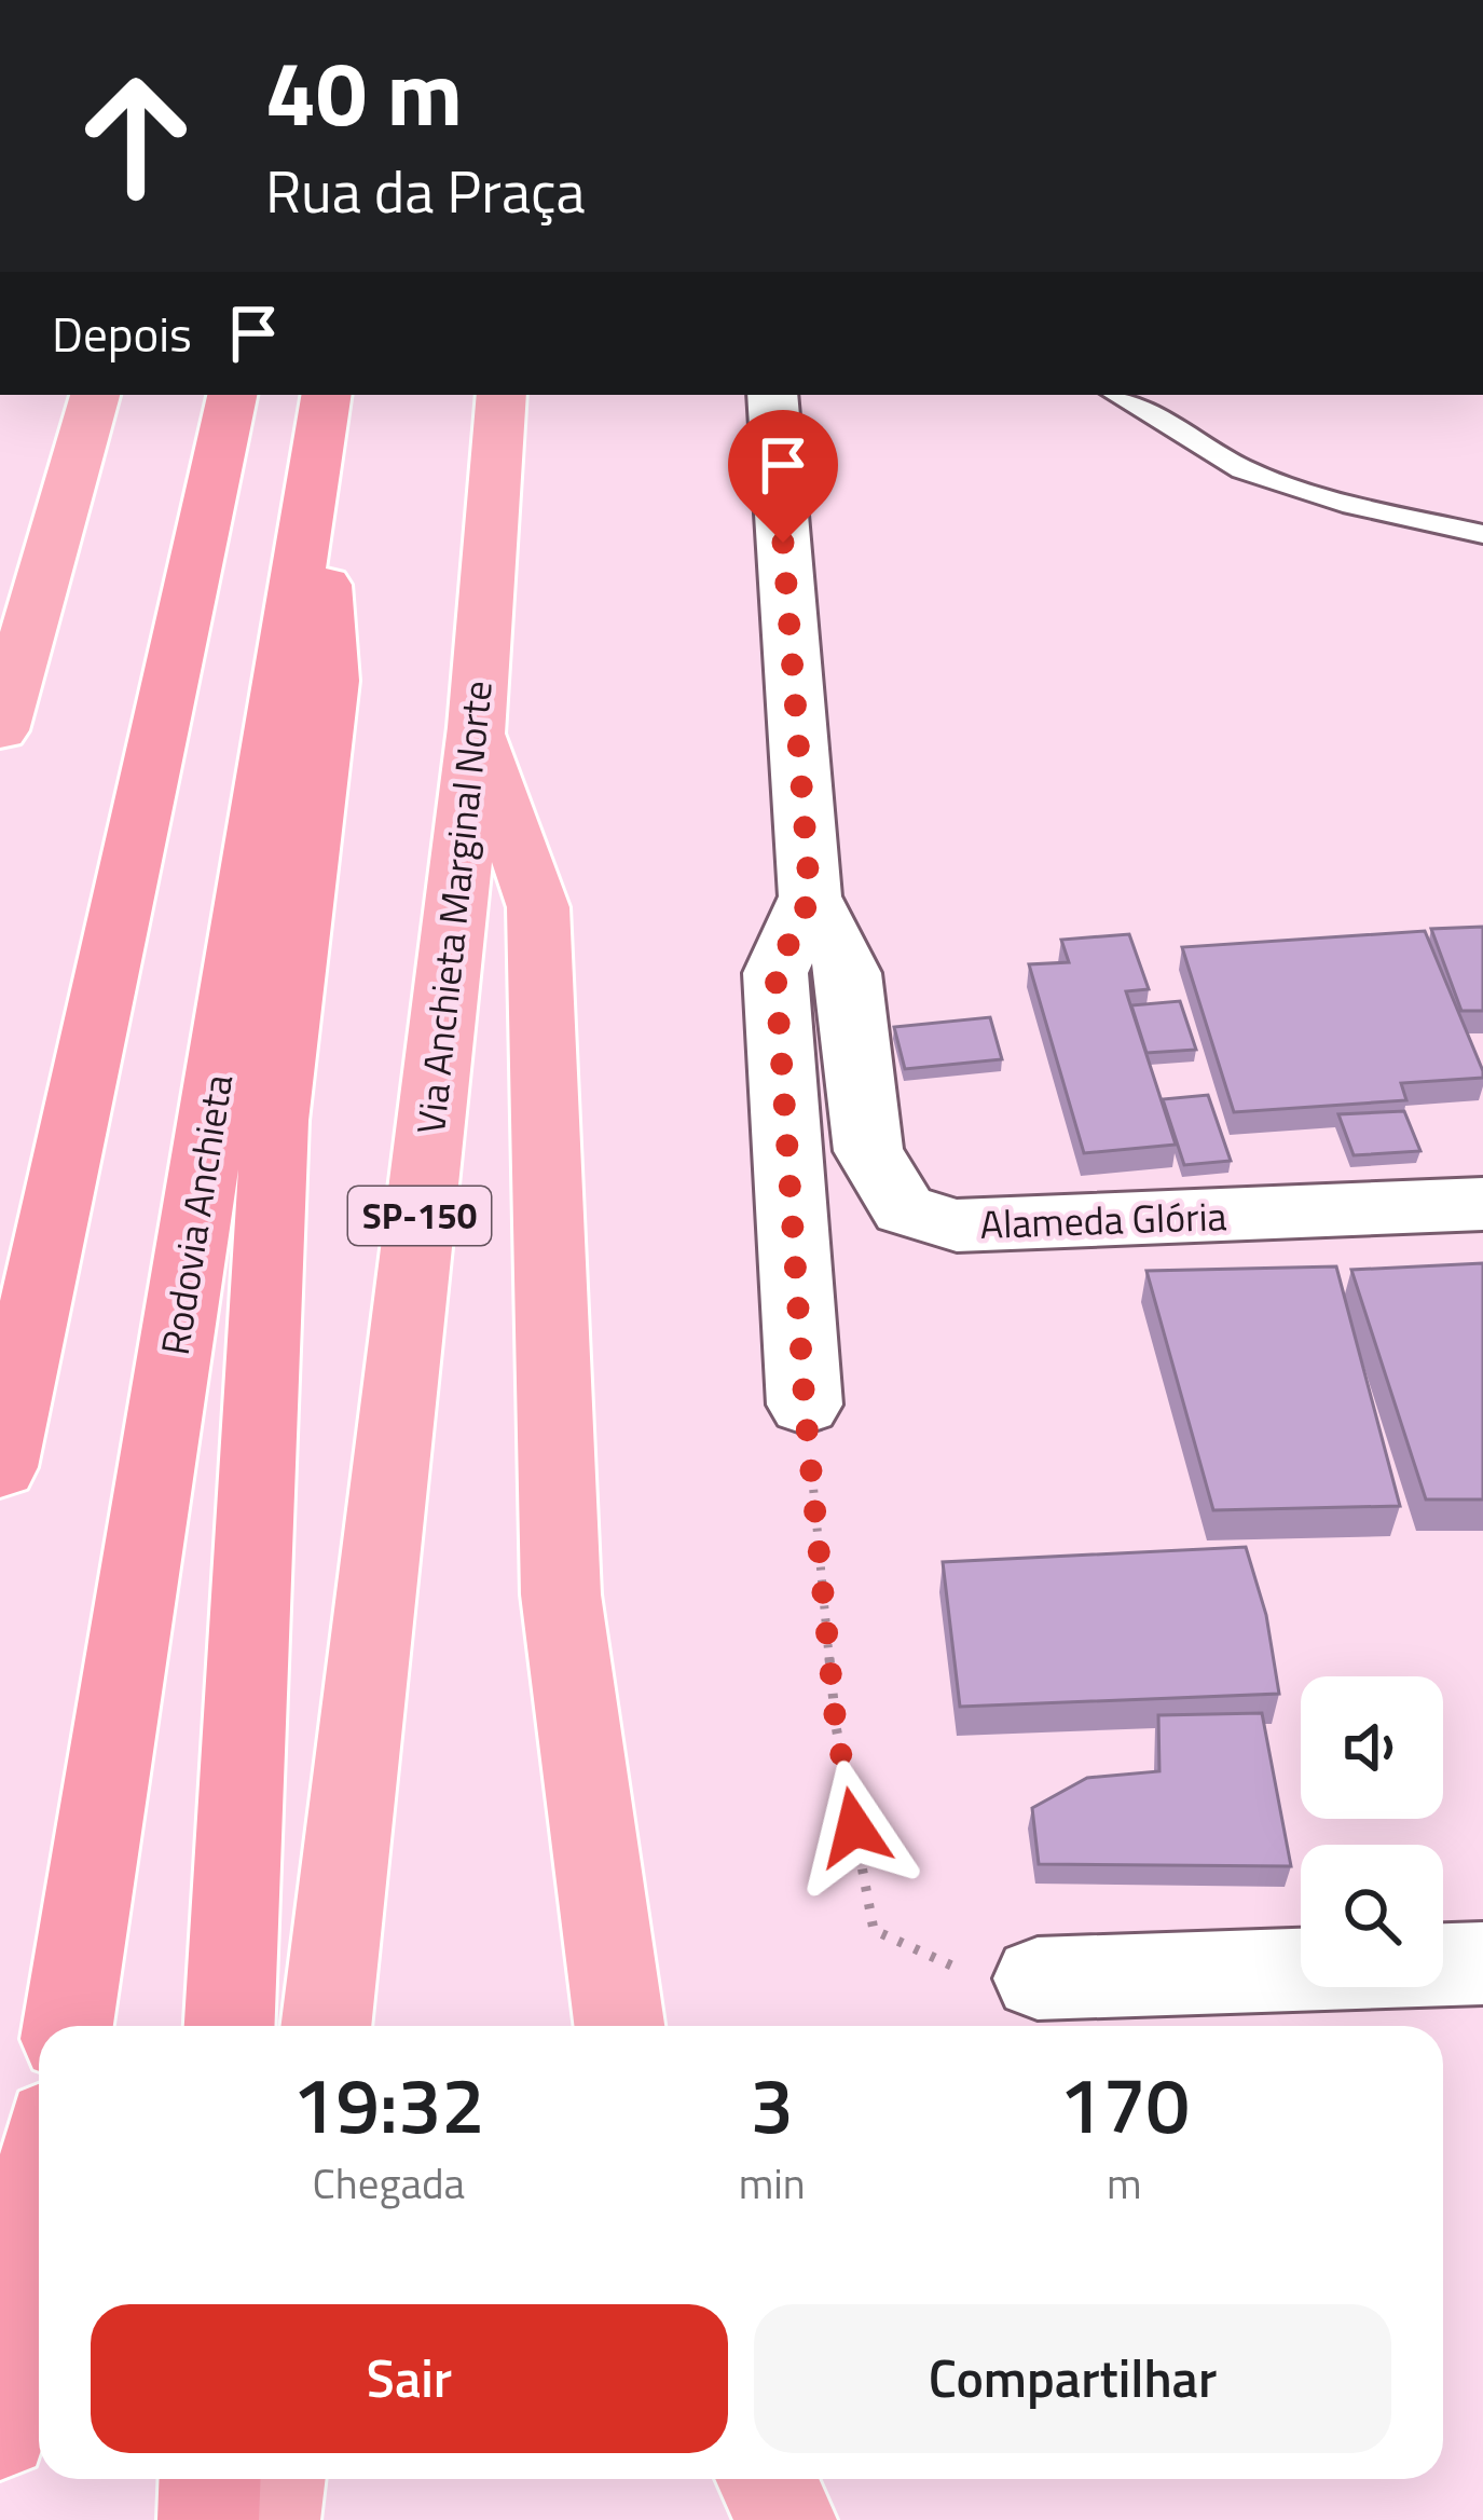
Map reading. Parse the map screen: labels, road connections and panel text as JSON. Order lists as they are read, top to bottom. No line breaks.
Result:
{"streets":{"highway":["Via Anchieta Marginal Norte","Rodovia Anchieta","SP-150"],"street":["Alameda Glória"]},"page":{"turn":["40 m","Rua da Praça"],"then":"Depois","eta":["19:32","Chegada","3","min","170","m"],"buttons":["Sair","Compartilhar"]}}
